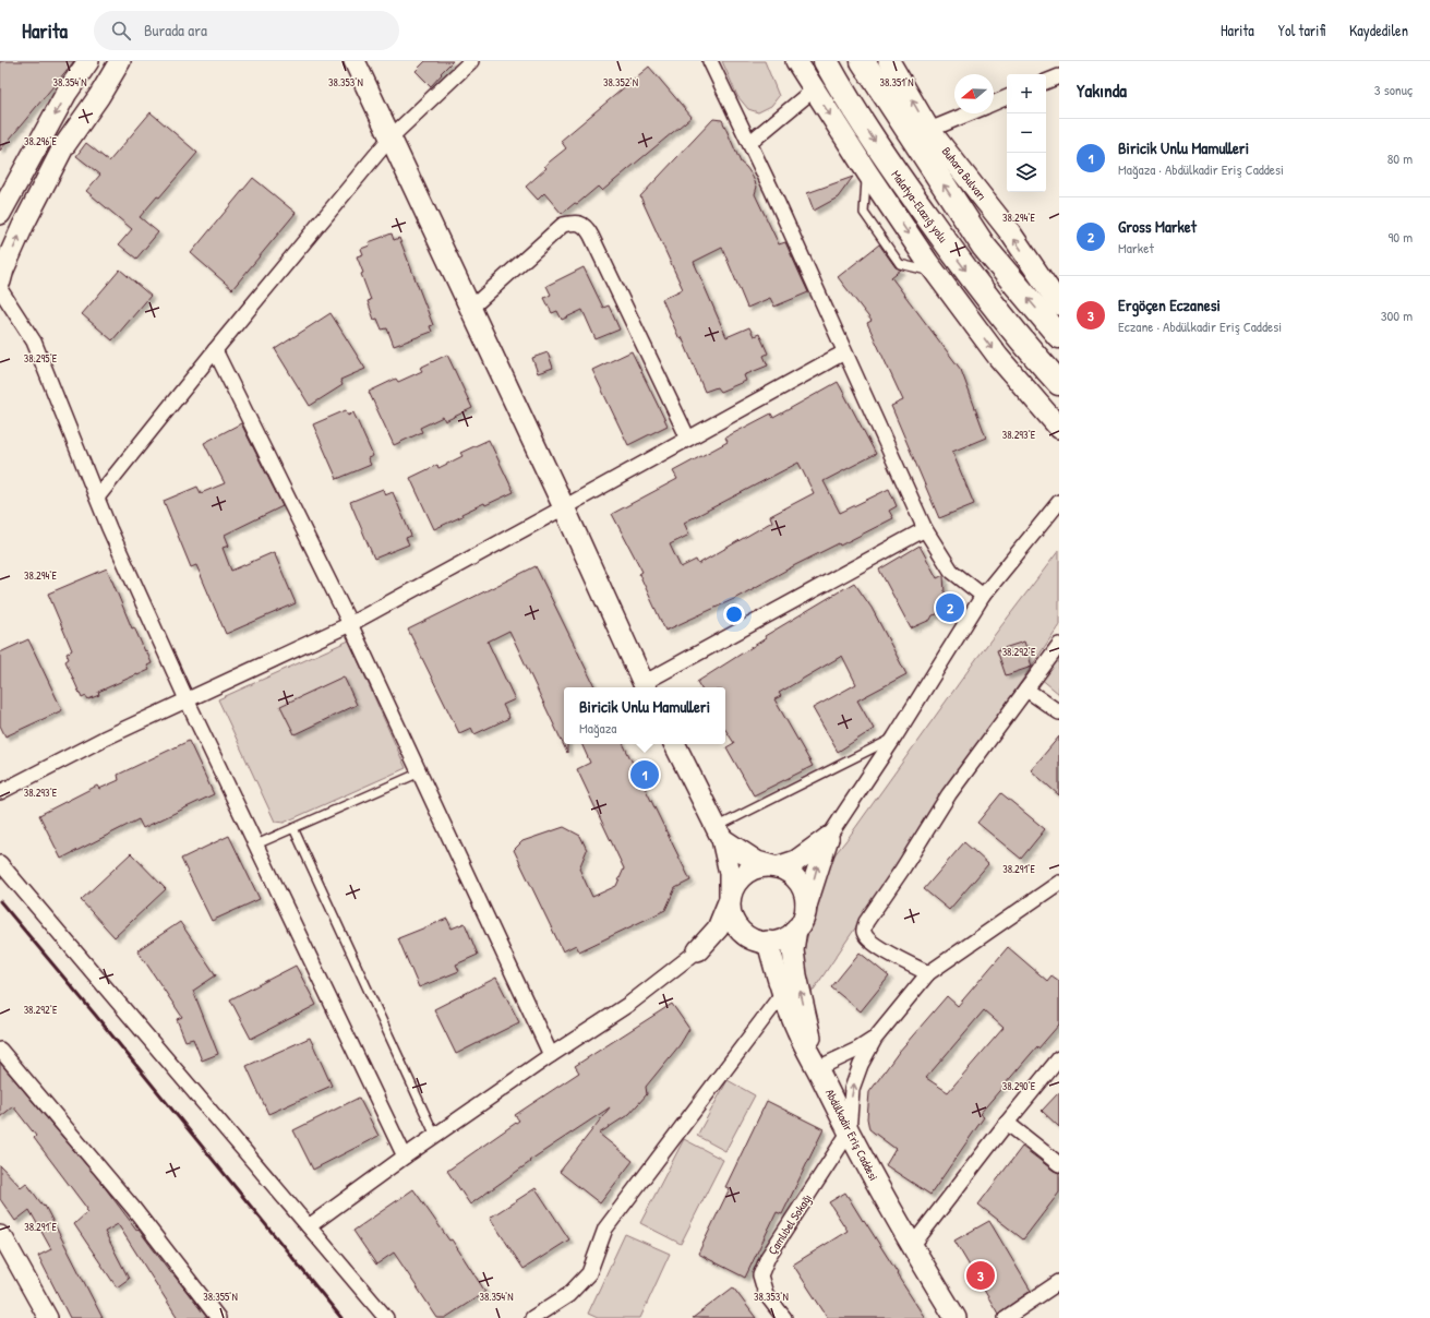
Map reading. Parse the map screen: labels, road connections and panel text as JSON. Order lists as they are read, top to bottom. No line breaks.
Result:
{"streets":{"highway":["Malatya-Elazığ yolu"],"main road":["Buhara Bulvarı","Abdülkadir Eriş Caddesi"],"street":["Çamlıbel Sokağı"]},"crossings":[["Abdülkadir Eriş Caddesi","Çamlıbel Sokağı"]],"north":"left","page":{"header":"Harita","search":"Burada ara","nav":["Harita","Yol tarifi","Kaydedilen"],"heading":["Yakında","3 sonuç"],"map_buttons":["+","−"],"list":[{"mark":"1","name":"Biricik Unlu Mamulleri","note":"Mağaza · Abdülkadir Eriş Caddesi","value":"80 m"},{"mark":"2","name":"Gross Market","note":"Market","value":"90 m"},{"mark":"3","name":"Ergöçen Eczanesi","note":"Eczane · Abdülkadir Eriş Caddesi","value":"300 m"}],"pins":["2","1","3"],"popup":["Biricik Unlu Mamulleri","Mağaza"]},"coordinates":["38.354°N","38.353°N","38.351°N","38.352°N","38.296°E","38.294°E","38.295°E","38.293°E","38.292°E","38.291°E","38.290°E","38.355°N"]}
